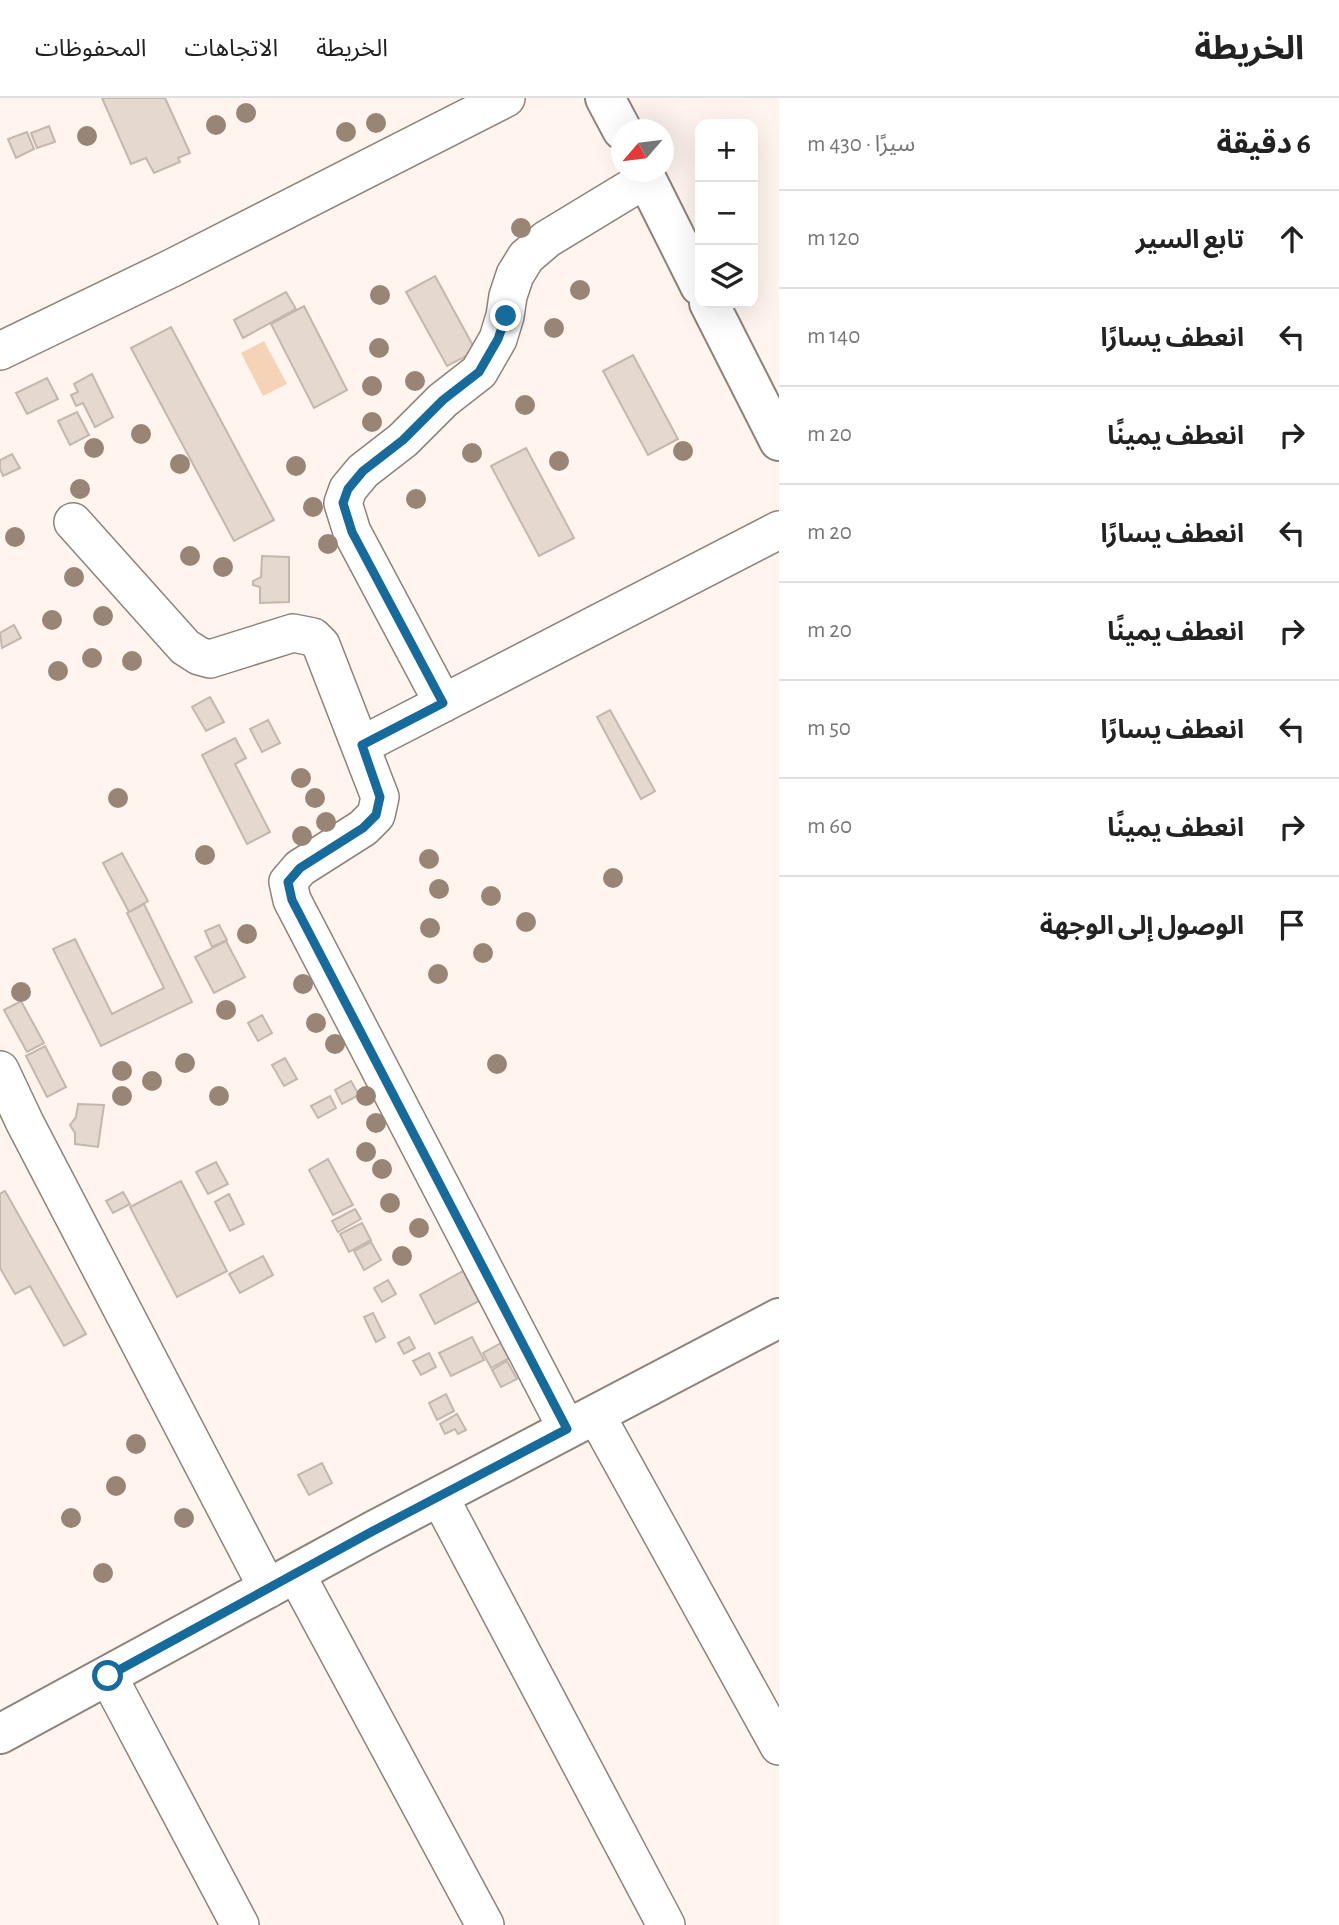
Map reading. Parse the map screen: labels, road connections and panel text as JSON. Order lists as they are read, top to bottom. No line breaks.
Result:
{"north":"bottom left","page":{"header":"الخريطة","nav":["الخريطة","الاتجاهات","المحفوظات"],"heading":["6 دقيقة","سيرًا · 430 m"],"map_buttons":["+","−"],"list":[["تابع السير","120 m"],["انعطف يسارًا","140 m"],["انعطف يمينًا","20 m"],["انعطف يسارًا","20 m"],["انعطف يمينًا","20 m"],["انعطف يسارًا","50 m"],["انعطف يمينًا","60 m"],"الوصول إلى الوجهة"]}}
